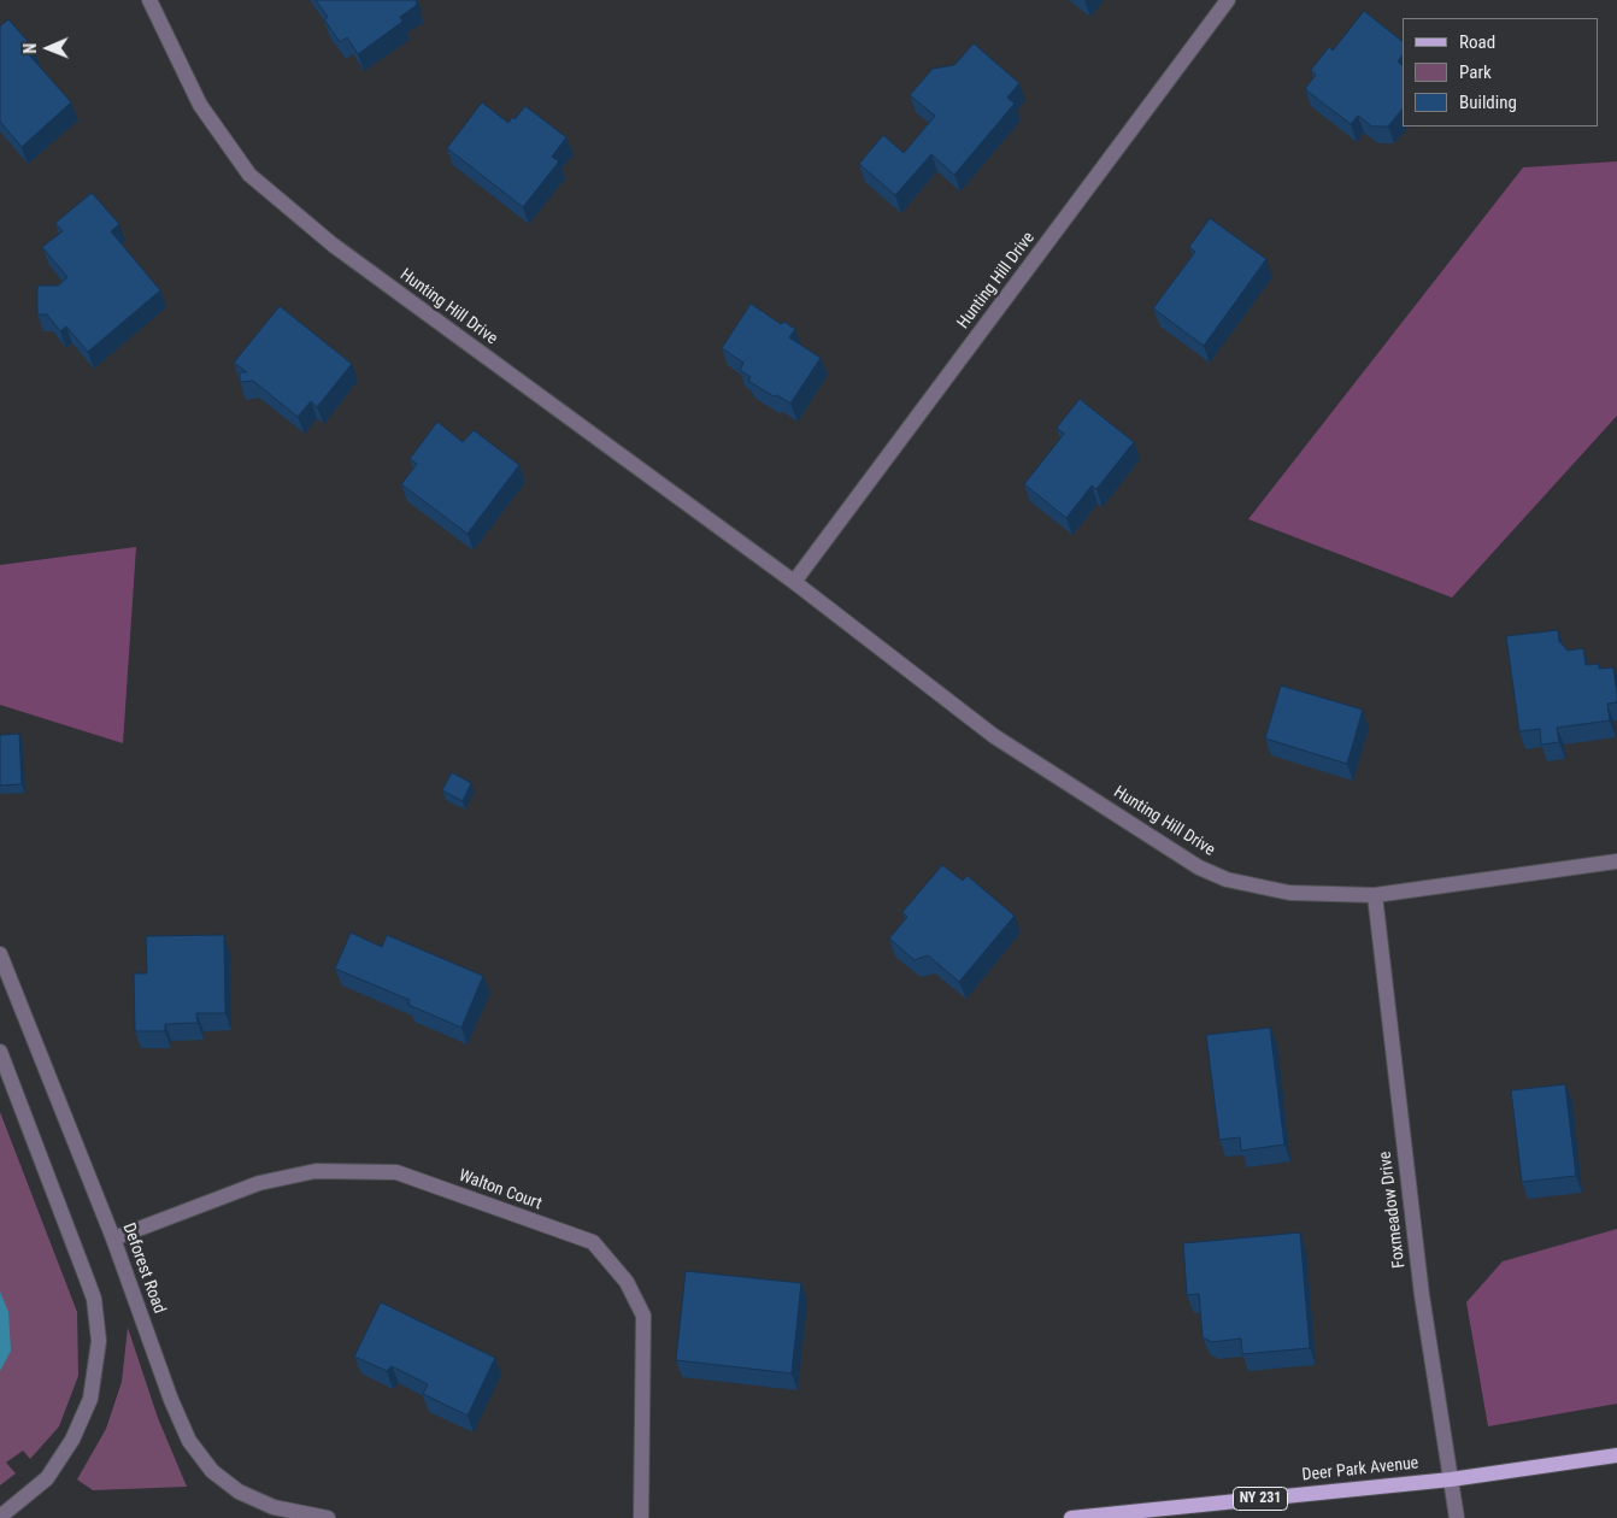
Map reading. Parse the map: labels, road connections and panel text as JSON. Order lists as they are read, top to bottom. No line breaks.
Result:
{"streets":{"main road":["Deer Park Avenue","NY 231"],"street":["Hunting Hill Drive","Walton Court","Foxmeadow Drive","Deforest Road"]},"crossings":[["Hunting Hill Drive","Foxmeadow Drive"],["Walton Court","Deforest Road"],["Foxmeadow Drive","Deer Park Avenue"]],"legend":["Road","Park","Building"],"north":"left"}
